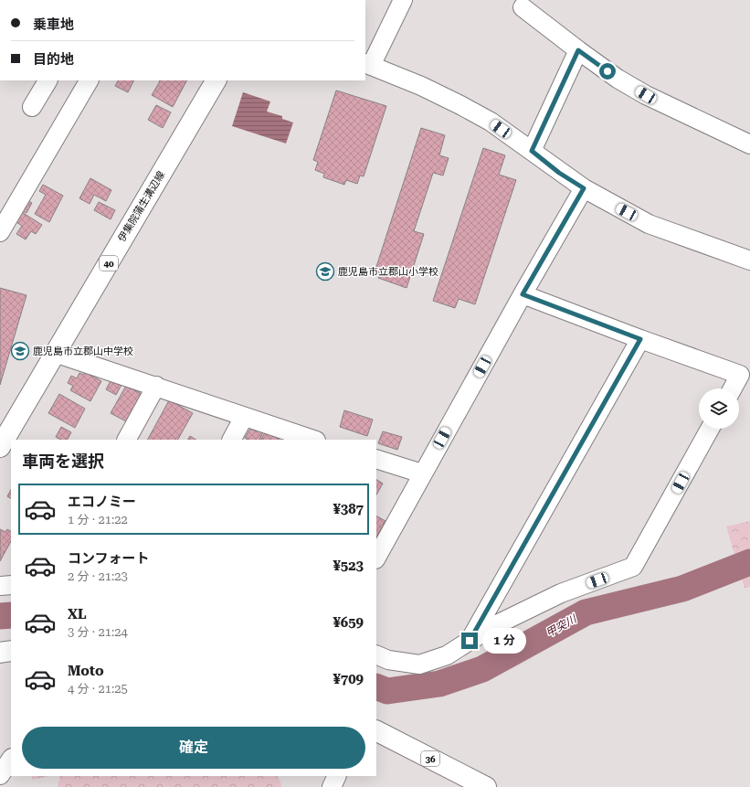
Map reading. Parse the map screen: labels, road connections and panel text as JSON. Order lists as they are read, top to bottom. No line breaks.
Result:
{"streets":{"main road":["伊集院蒲生溝辺線","40","36"]},"water":["甲突川"],"places":{"school or university":["鹿児島市立郡山小学校","鹿児島市立郡山中学校"]},"page":{"banner":["乗車地","目的地"],"heading":"車両を選択","list":[{"name":"エコノミー","note":"1 分 · 21:22","value":"¥387"},{"name":"コンフォート","note":"2 分 · 21:23","value":"¥523"},{"name":"XL","note":"3 分 · 21:24","value":"¥659"},{"name":"Moto","note":"4 分 · 21:25","value":"¥709"}],"bubble":"1 分","buttons":"確定"}}
